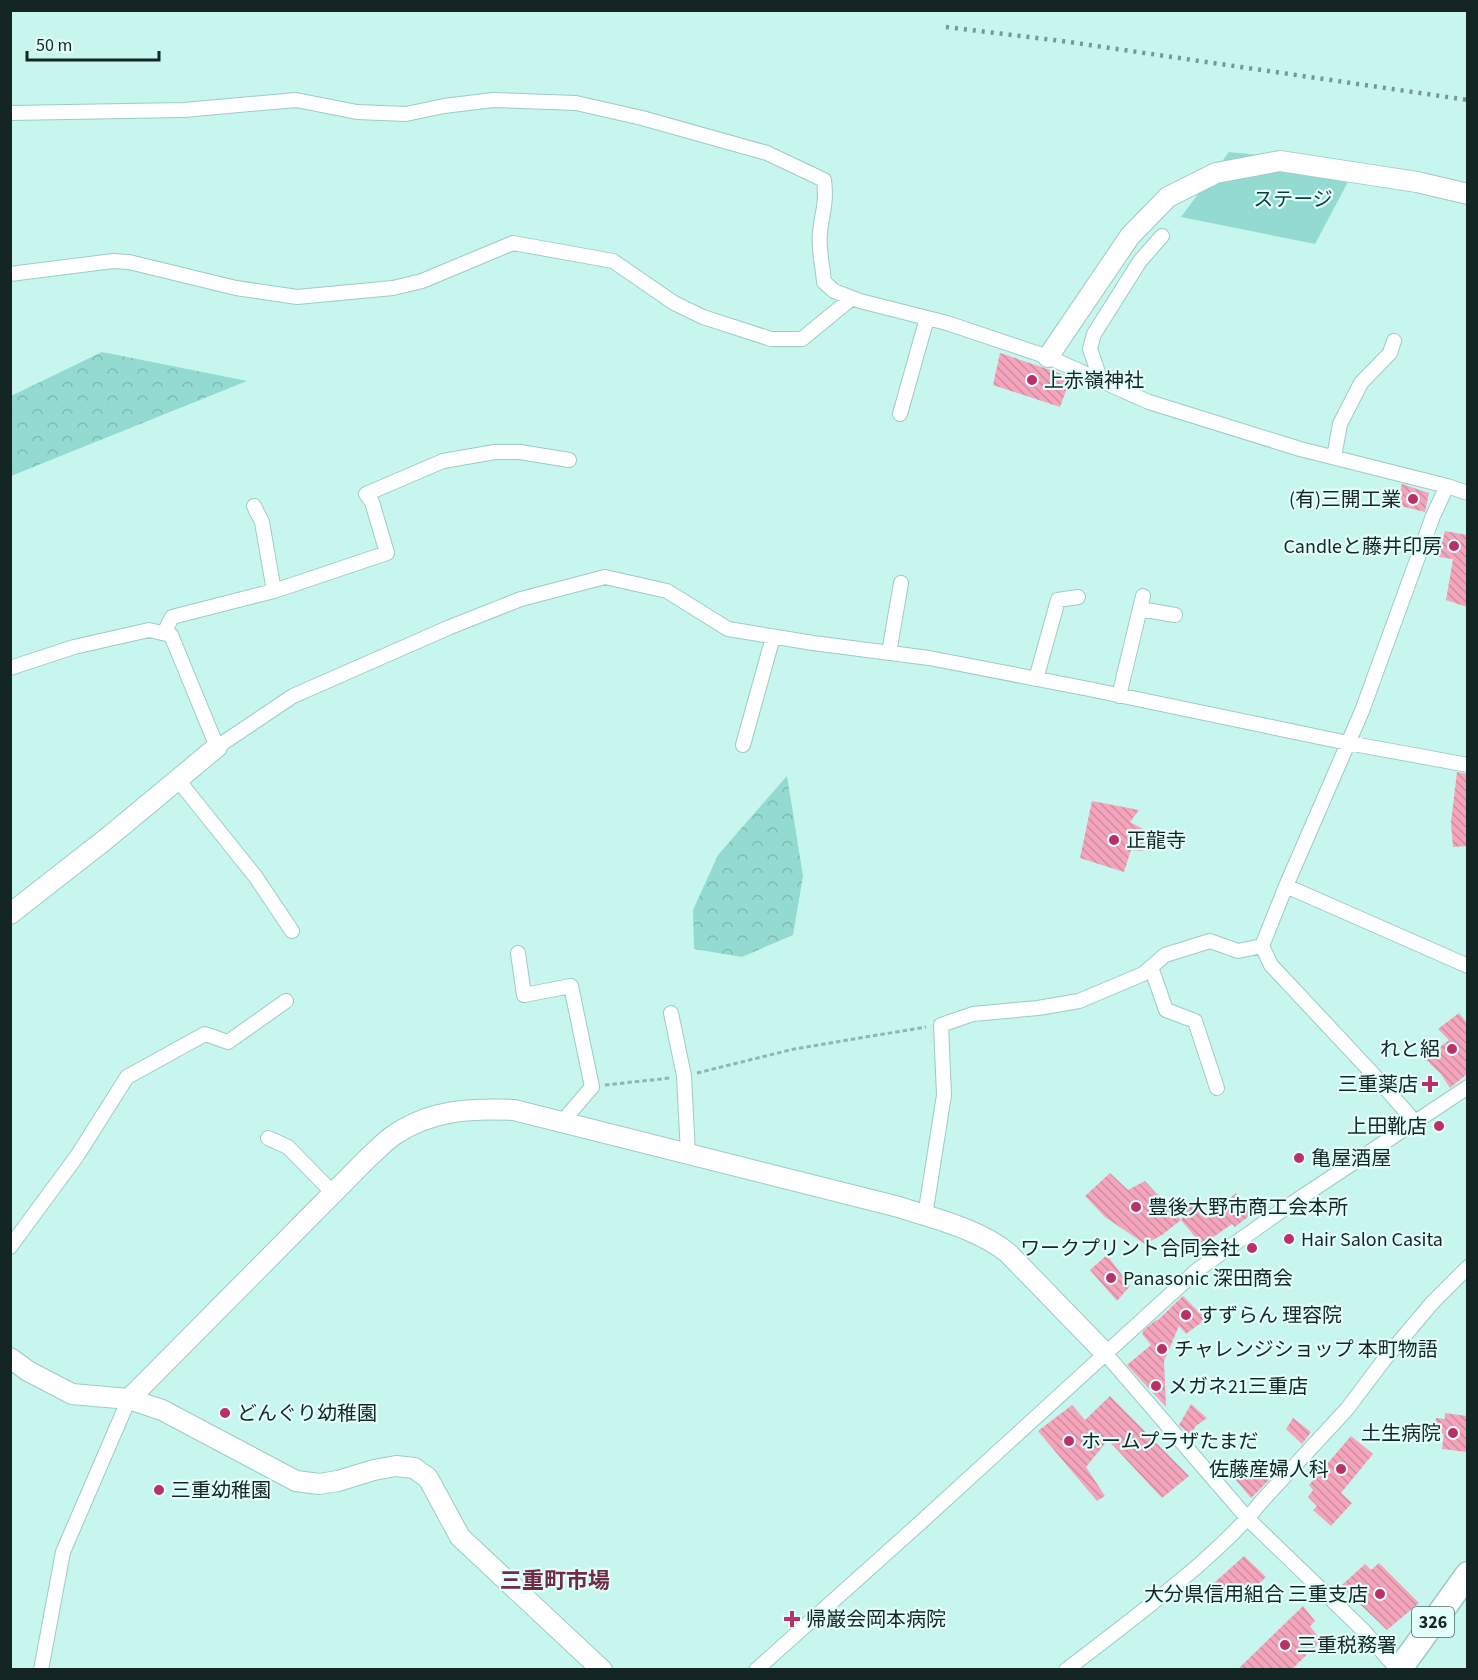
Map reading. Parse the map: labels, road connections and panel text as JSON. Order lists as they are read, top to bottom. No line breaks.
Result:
{"streets":{"highway":["326"]},"districts":["三重町市場"],"parks":["ステージ"],"places":{"other":["上赤嶺神社","(有)三開工業","Candleと藤井印房","正龍寺","れと絽","上田靴店","亀屋酒屋","豊後大野市商工会本所","Hair Salon Casita","ワークプリント合同会社","Panasonic 深田商会","すずらん 理容院","チャレンジショップ 本町物語","メガネ21三重店","どんぐり幼稚園","土生病院","ホームプラザたまだ","佐藤産婦人科","三重幼稚園","大分県信用組合 三重支店","三重税務署"],"health":["三重薬店","帰巌会岡本病院"]},"scale_bar":"50 m"}
